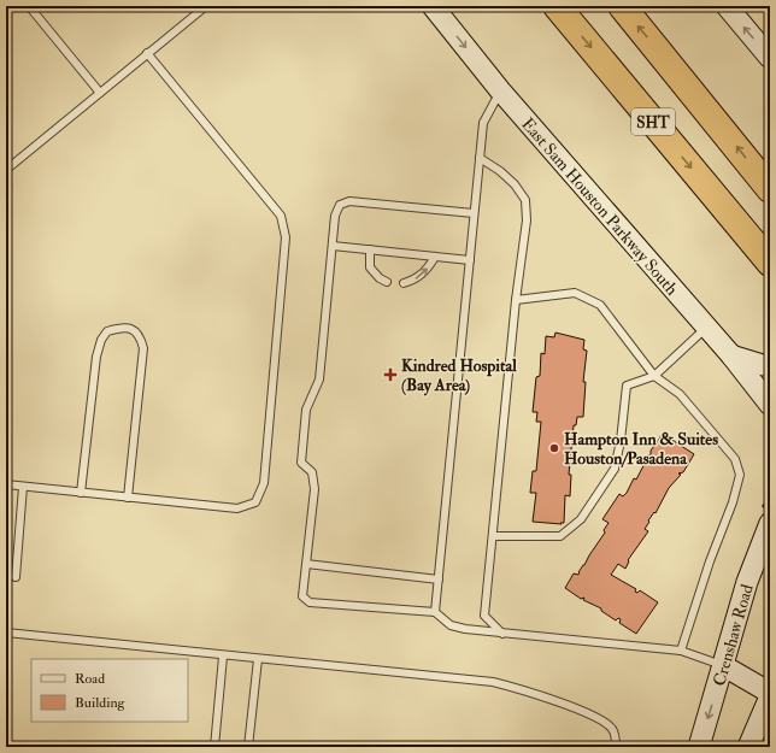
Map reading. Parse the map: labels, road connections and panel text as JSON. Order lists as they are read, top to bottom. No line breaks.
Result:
{"streets":{"highway":["SHT"],"main road":["East Sam Houston Parkway South","Crenshaw Road"]},"places":{"health":["Kindred Hospital (Bay Area)"],"other":["Hampton Inn & Suites Houston/Pasadena"]},"legend":["Road","Building"]}
